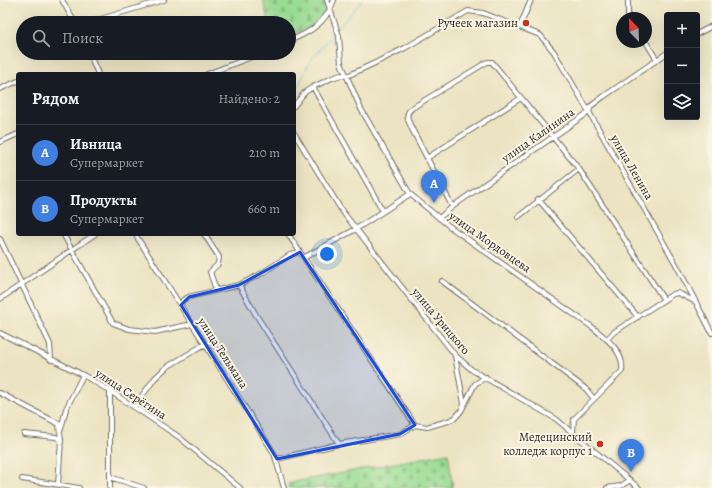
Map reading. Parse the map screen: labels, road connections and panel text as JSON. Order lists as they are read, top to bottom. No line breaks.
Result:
{"streets":{"street":["улица Калинина","улица Ленина","улица Мордовцева","улица Урицкого","улица Тельмана","улица Серёгина"]},"crossings":[["улица Калинина","улица Ленина"],["улица Калинина","улица Мордовцева"],["улица Ленина","улица Мордовцева"]],"places":["Ручеек магазин","Медецинский колледж корпус 1"],"north":"top left","page":{"map_buttons":["+","−"],"search":"Поиск","heading":["Рядом","Найдено: 2"],"list":[{"mark":"A","name":"Ивница","note":"Супермаркет","value":"210 m"},{"mark":"B","name":"Продукты","note":"Супермаркет","value":"660 m"}],"pins":["A","B"]}}
